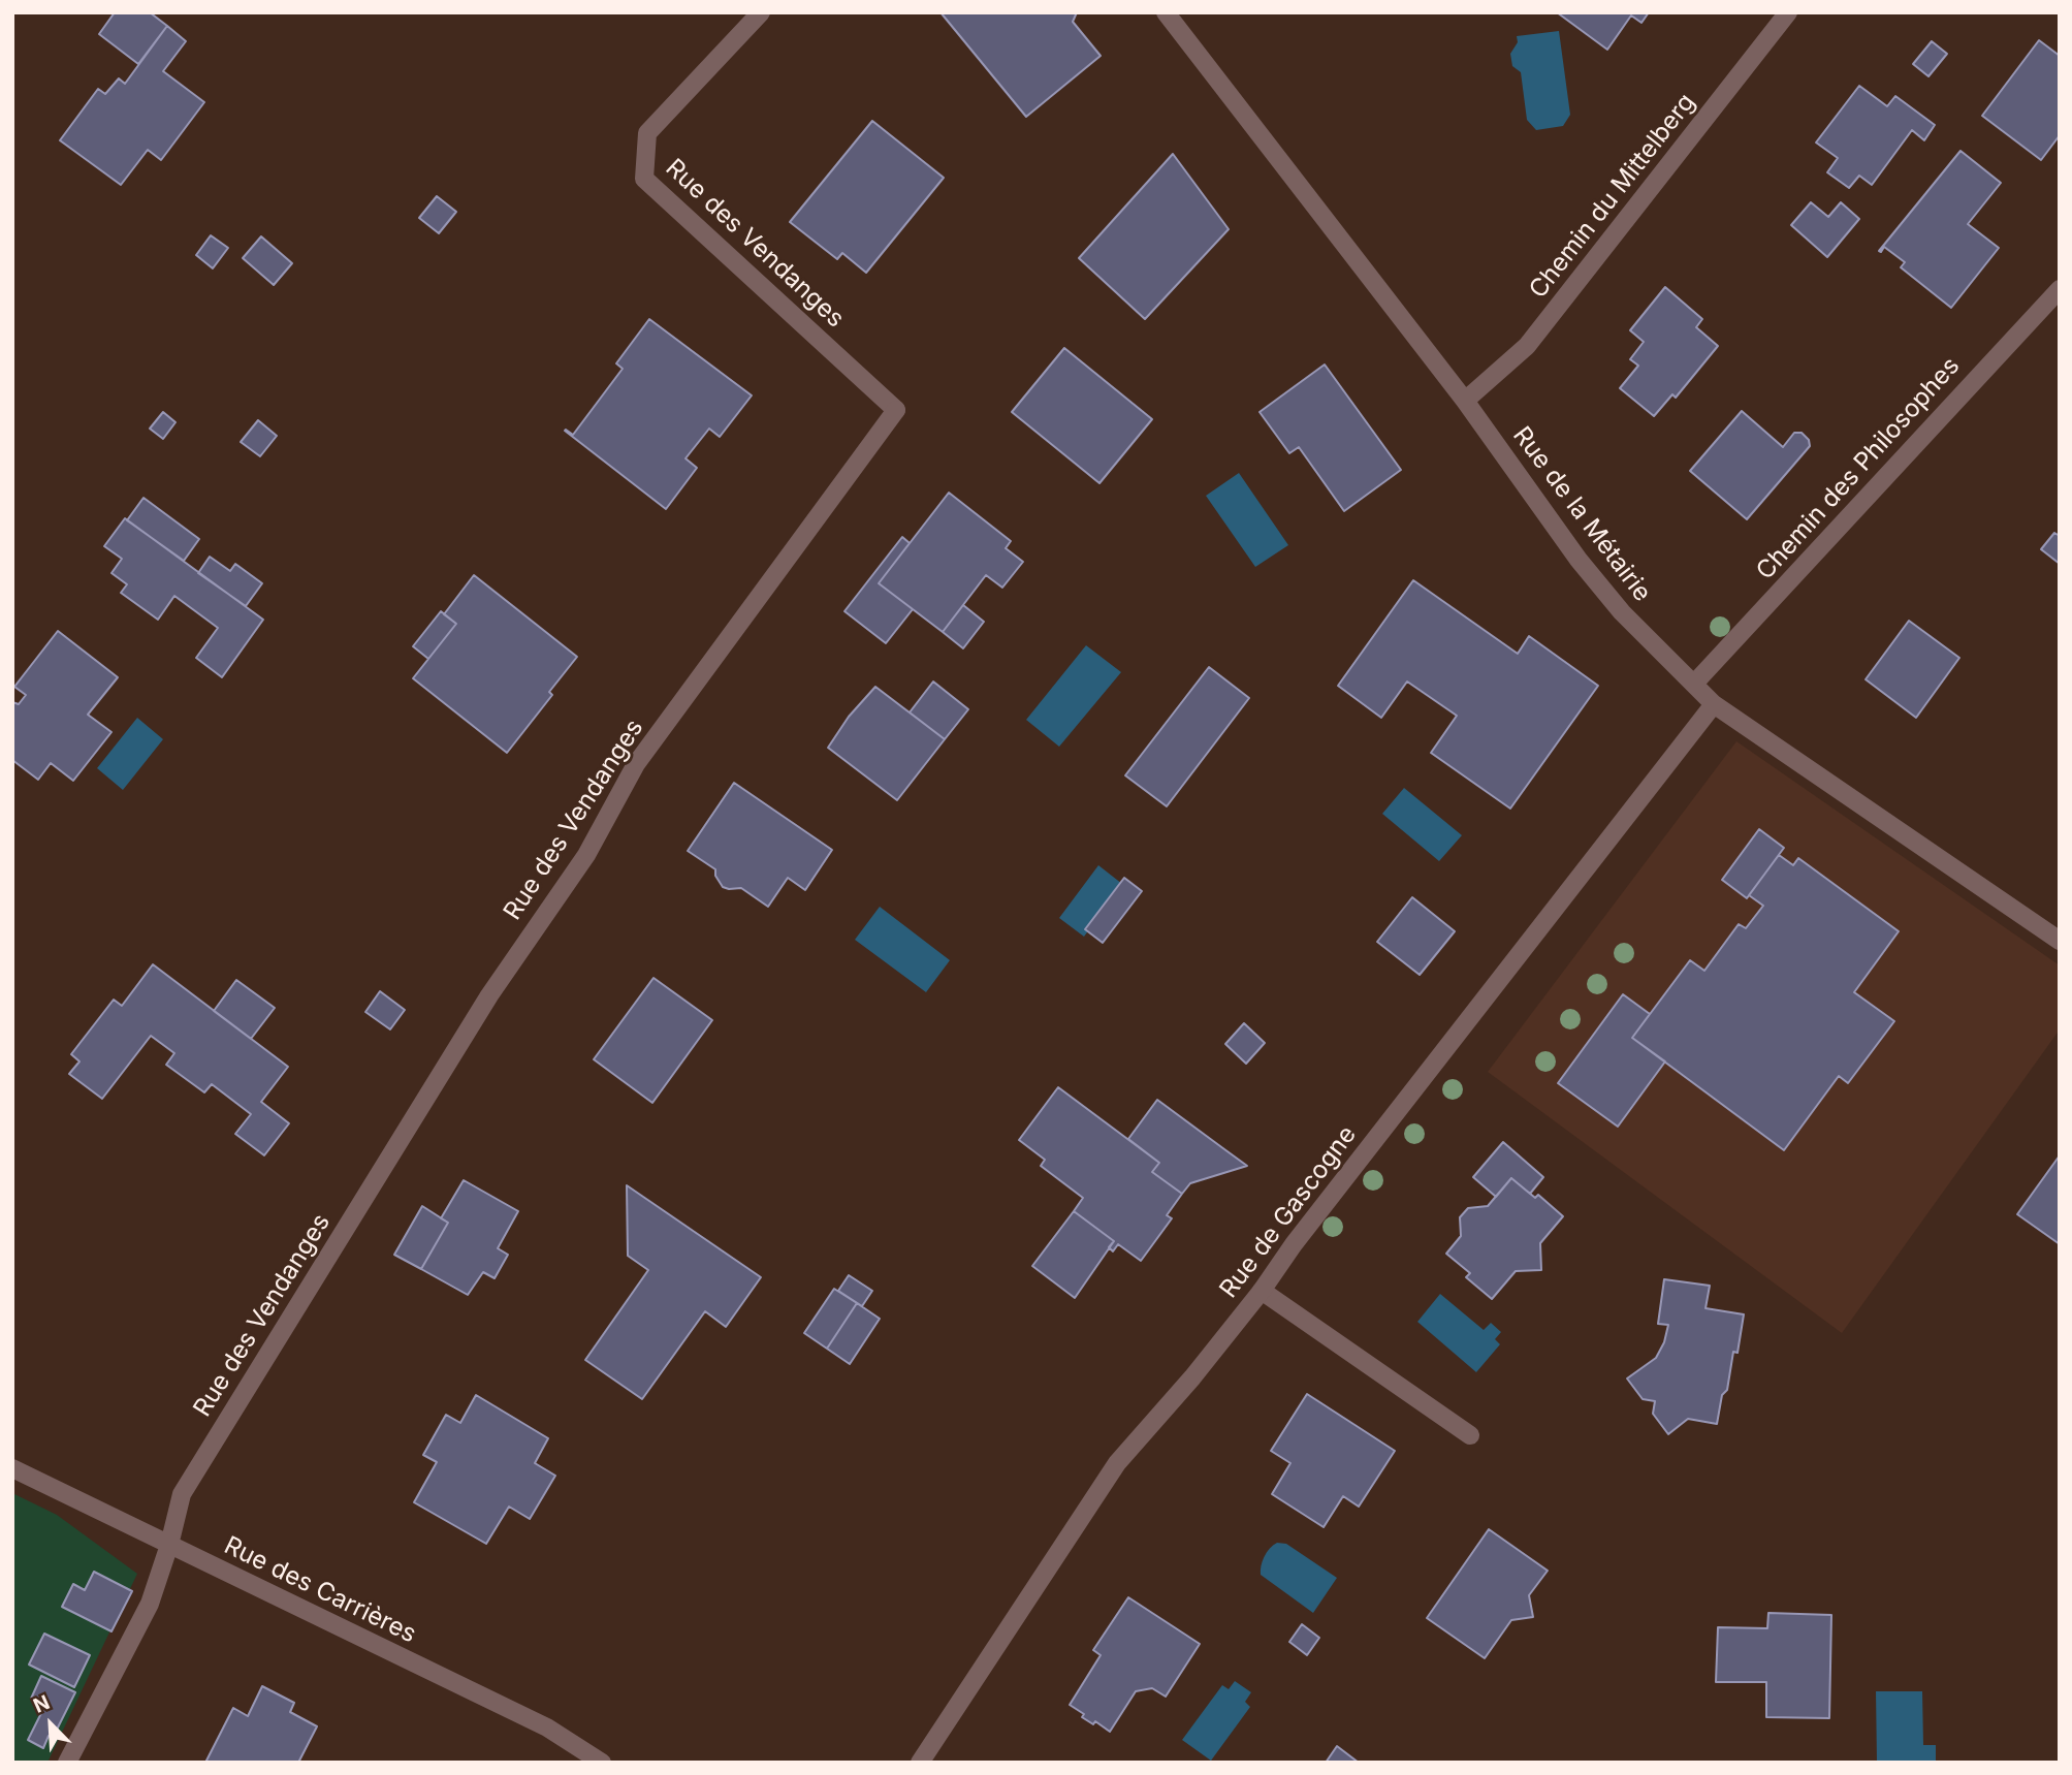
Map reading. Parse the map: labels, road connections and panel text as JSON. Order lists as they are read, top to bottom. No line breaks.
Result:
{"streets":{"street":["Chemin du Mittelberg","Rue des Vendanges","Chemin des Philosophes","Rue de la Métairie","Rue de Gascogne","Rue des Carrières"]},"crossings":[["Chemin du Mittelberg","Rue de la Métairie"],["Rue des Vendanges","Rue des Carrières"],["Chemin des Philosophes","Rue de la Métairie"],["Rue de la Métairie","Rue de Gascogne"]],"north":"top left"}
